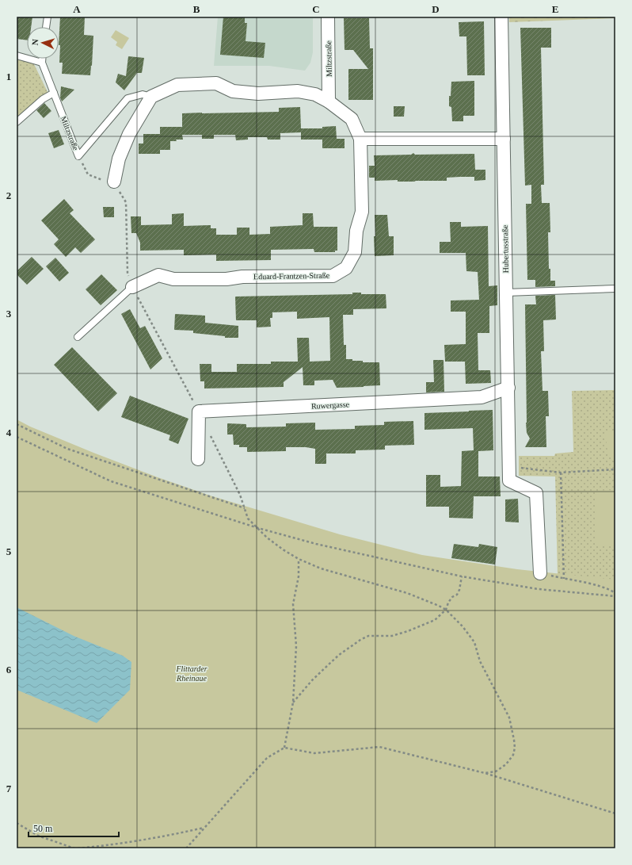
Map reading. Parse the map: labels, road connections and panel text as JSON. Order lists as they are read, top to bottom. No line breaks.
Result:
{"streets":{"street":["Miltzstraße","Hubertusstraße","Eduard-Frantzen-Straße","Ruwergasse"]},"crossings":[["Miltzstraße","Eduard-Frantzen-Straße"],["Hubertusstraße","Ruwergasse"]],"parks":["Flittarder Rheinaue"],"scale_bar":"50 m","north":"left","grid":{"columns":["A","B","C","D","E"],"rows":["1","2","3","4","5","6","7"]}}
